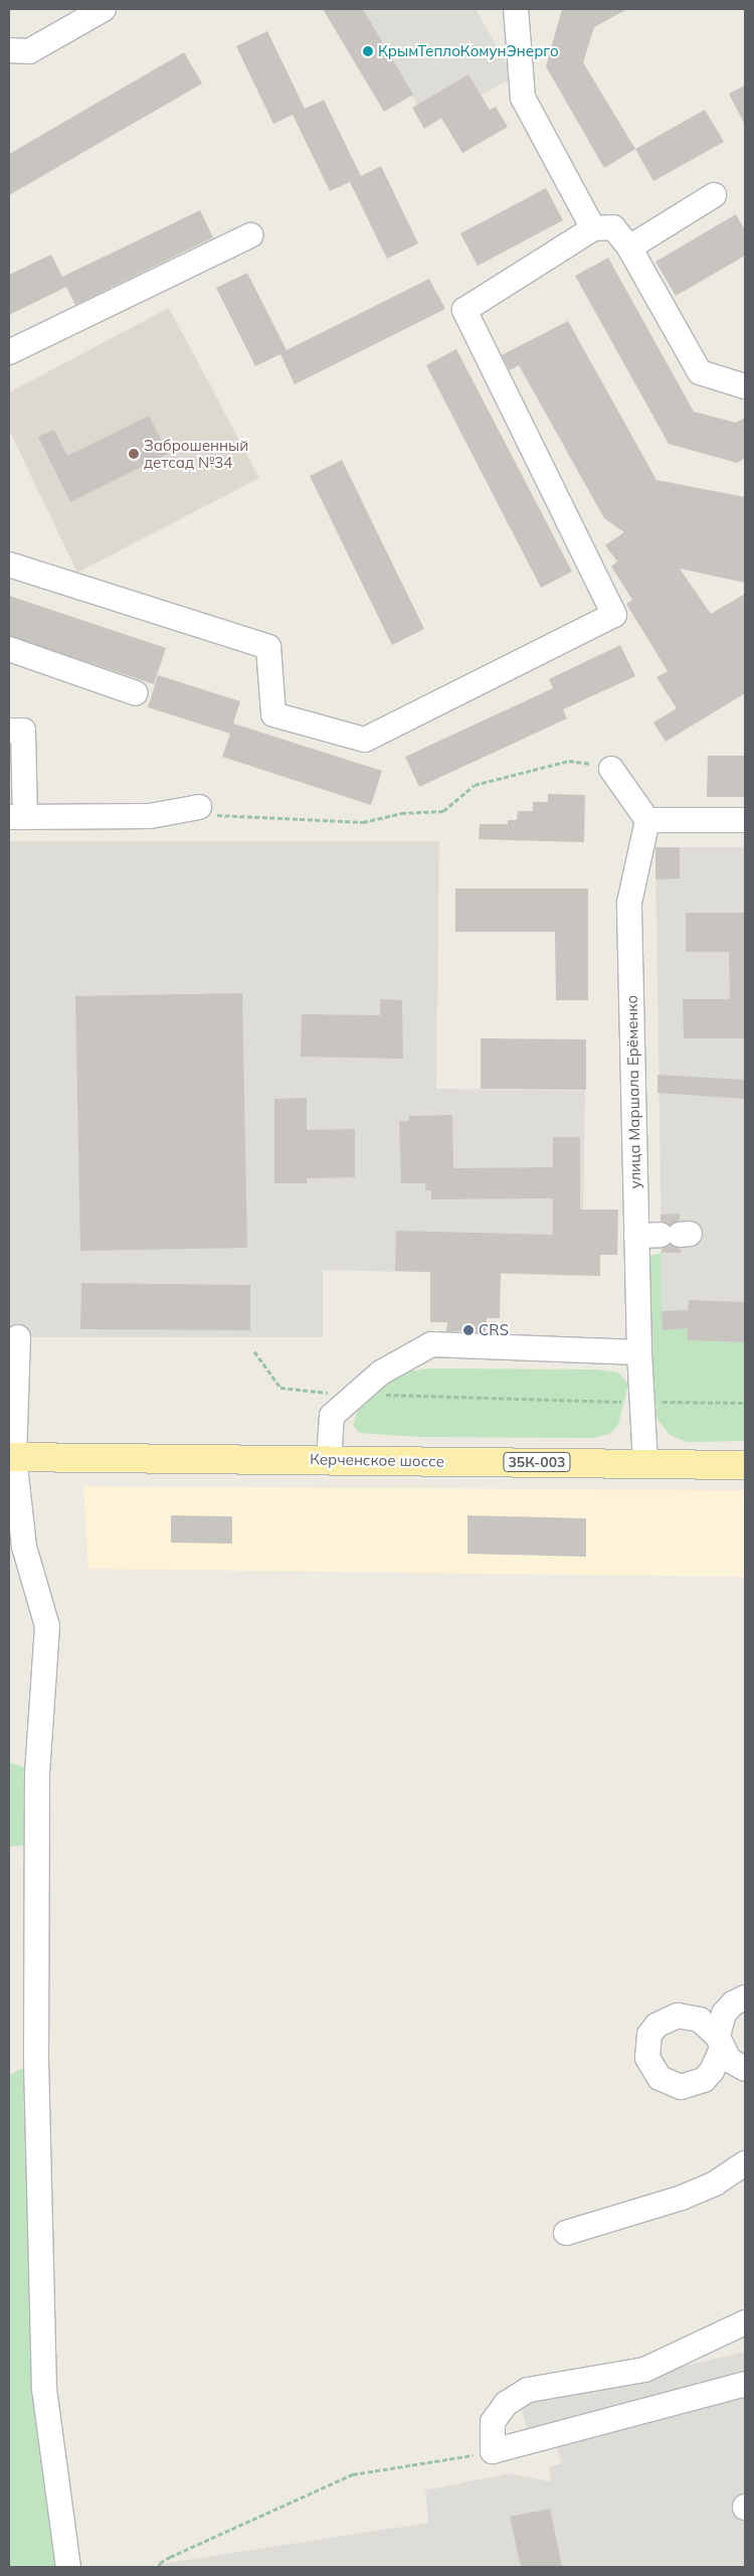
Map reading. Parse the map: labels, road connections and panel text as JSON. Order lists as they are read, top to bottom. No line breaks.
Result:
{"streets":{"main road":["Керченское шоссе","35К-003"],"street":["улица Маршала Ерёменко"]},"crossings":[["улица Маршала Ерёменко","Керченское шоссе"]],"places":["КрымТеплоКомунЭнерго","Заброшенный детсад №34","CRS"]}
